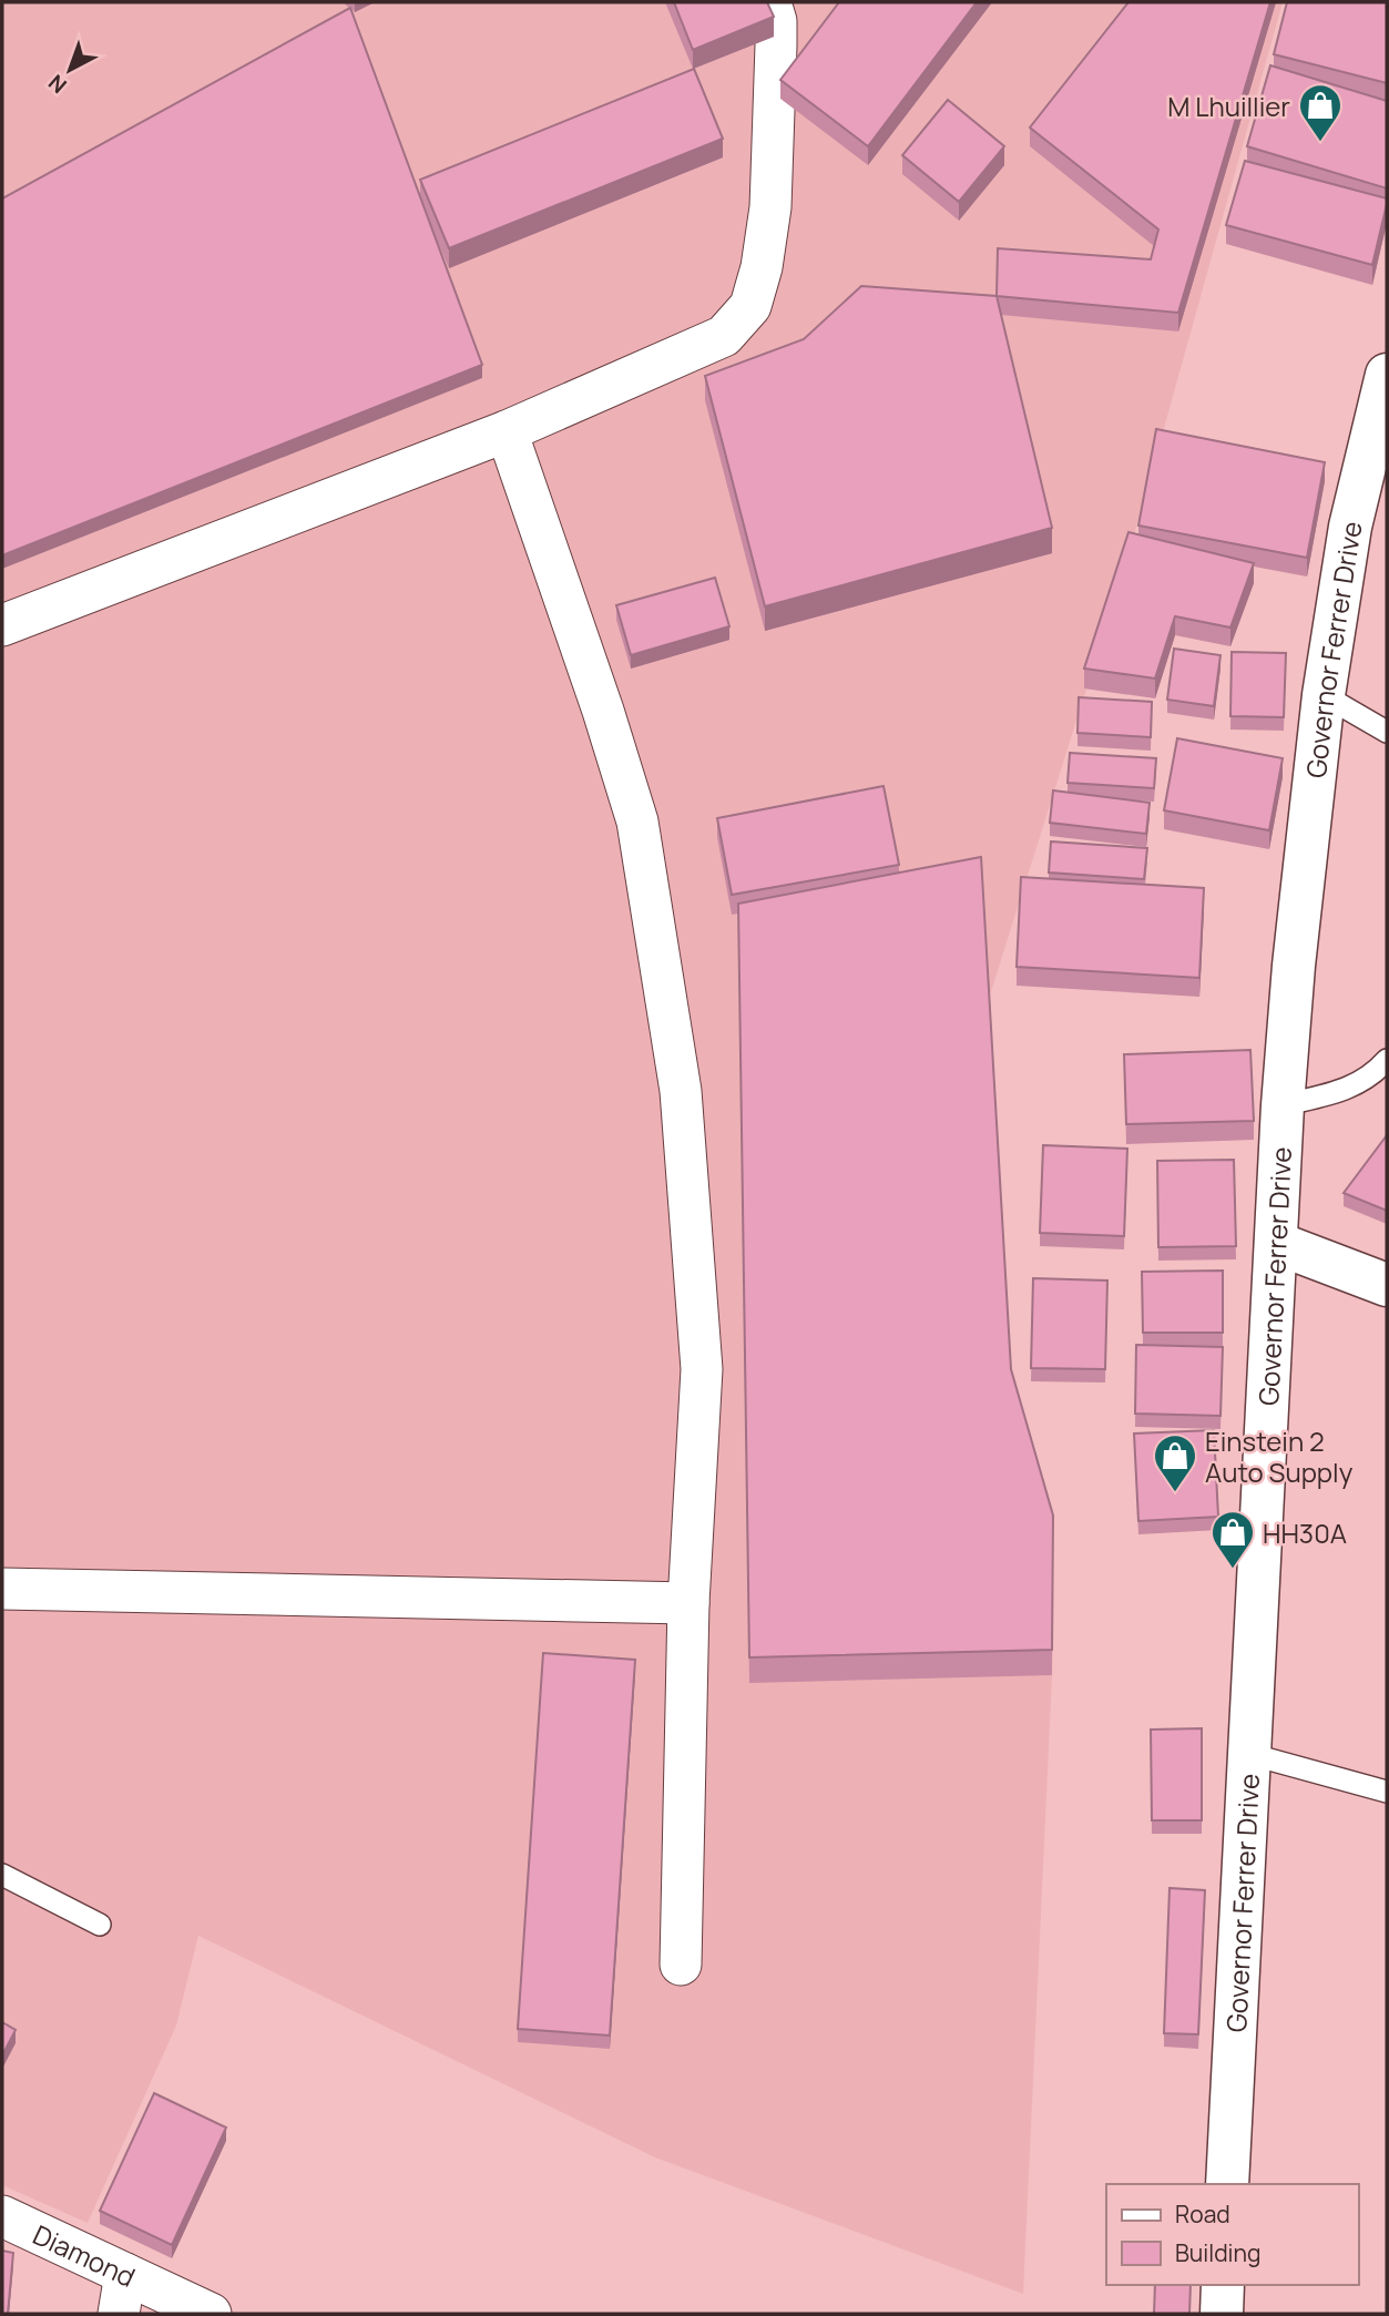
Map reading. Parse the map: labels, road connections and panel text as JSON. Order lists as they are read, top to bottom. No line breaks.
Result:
{"streets":{"main road":["Governor Ferrer Drive"],"street":["Diamond"]},"places":{"shop":["M Lhuillier","Einstein 2 Auto Supply","HH30A"]},"legend":["Road","Building"],"north":"bottom left"}
